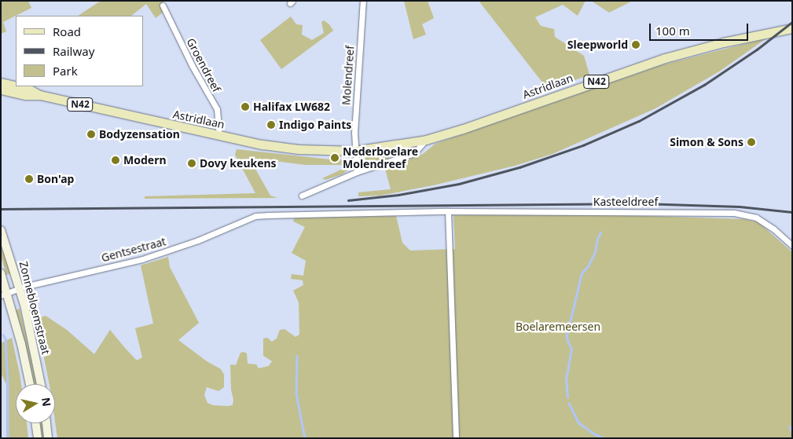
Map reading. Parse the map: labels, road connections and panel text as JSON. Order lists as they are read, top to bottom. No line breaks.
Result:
{"streets":{"main road":["N42","Astridlaan","Zonnebloemstraat"],"street":["Groendreef","Molendreef","Kasteeldreef","Gentsestraat"]},"crossings":[["Groendreef","Astridlaan"],["Molendreef","Astridlaan"],["Kasteeldreef","Gentsestraat"],["Gentsestraat","Zonnebloemstraat"]],"parks":["Boelaremeersen"],"places":["Sleepworld","Halifax LW682","Indigo Paints","Bodyzensation","Simon & Sons","Nederboelare Molendreef","Modern","Dovy keukens","Bon'ap"],"legend":["Road","Railway","Park"],"scale_bar":"100 m","north":"right"}
